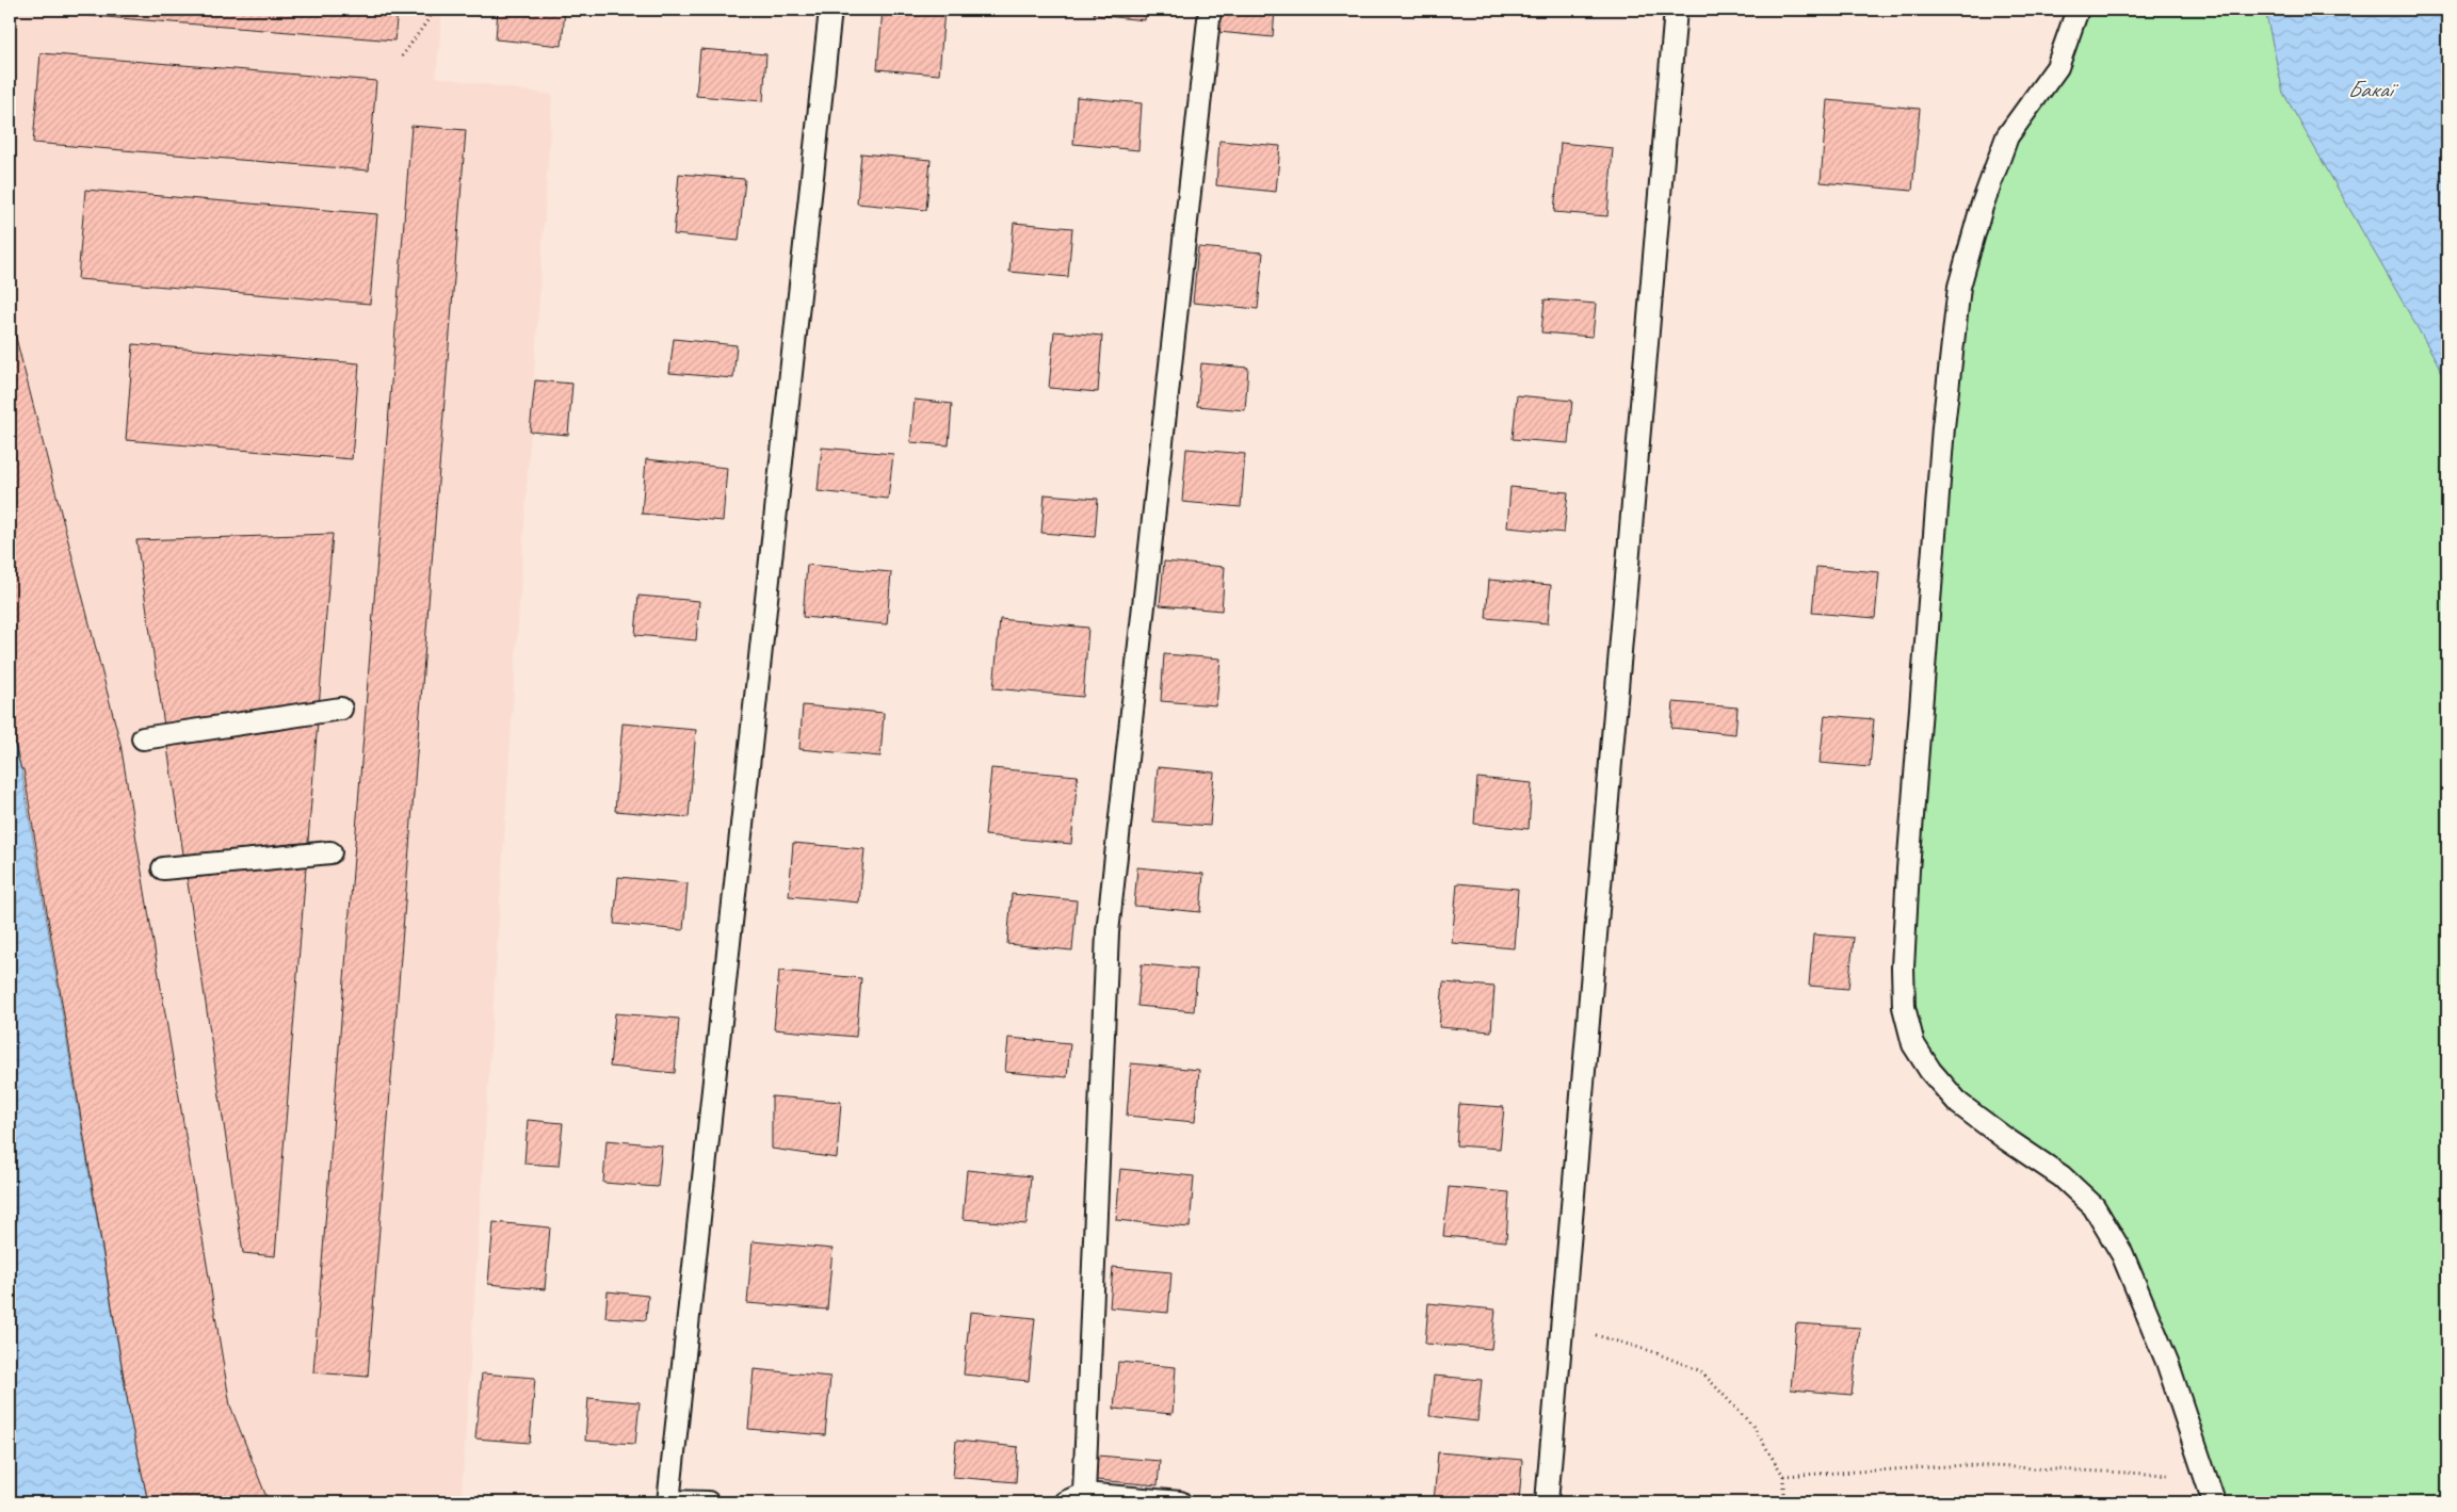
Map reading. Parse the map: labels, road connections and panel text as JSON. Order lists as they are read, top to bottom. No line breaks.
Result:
{"water":["Бакаї"]}
